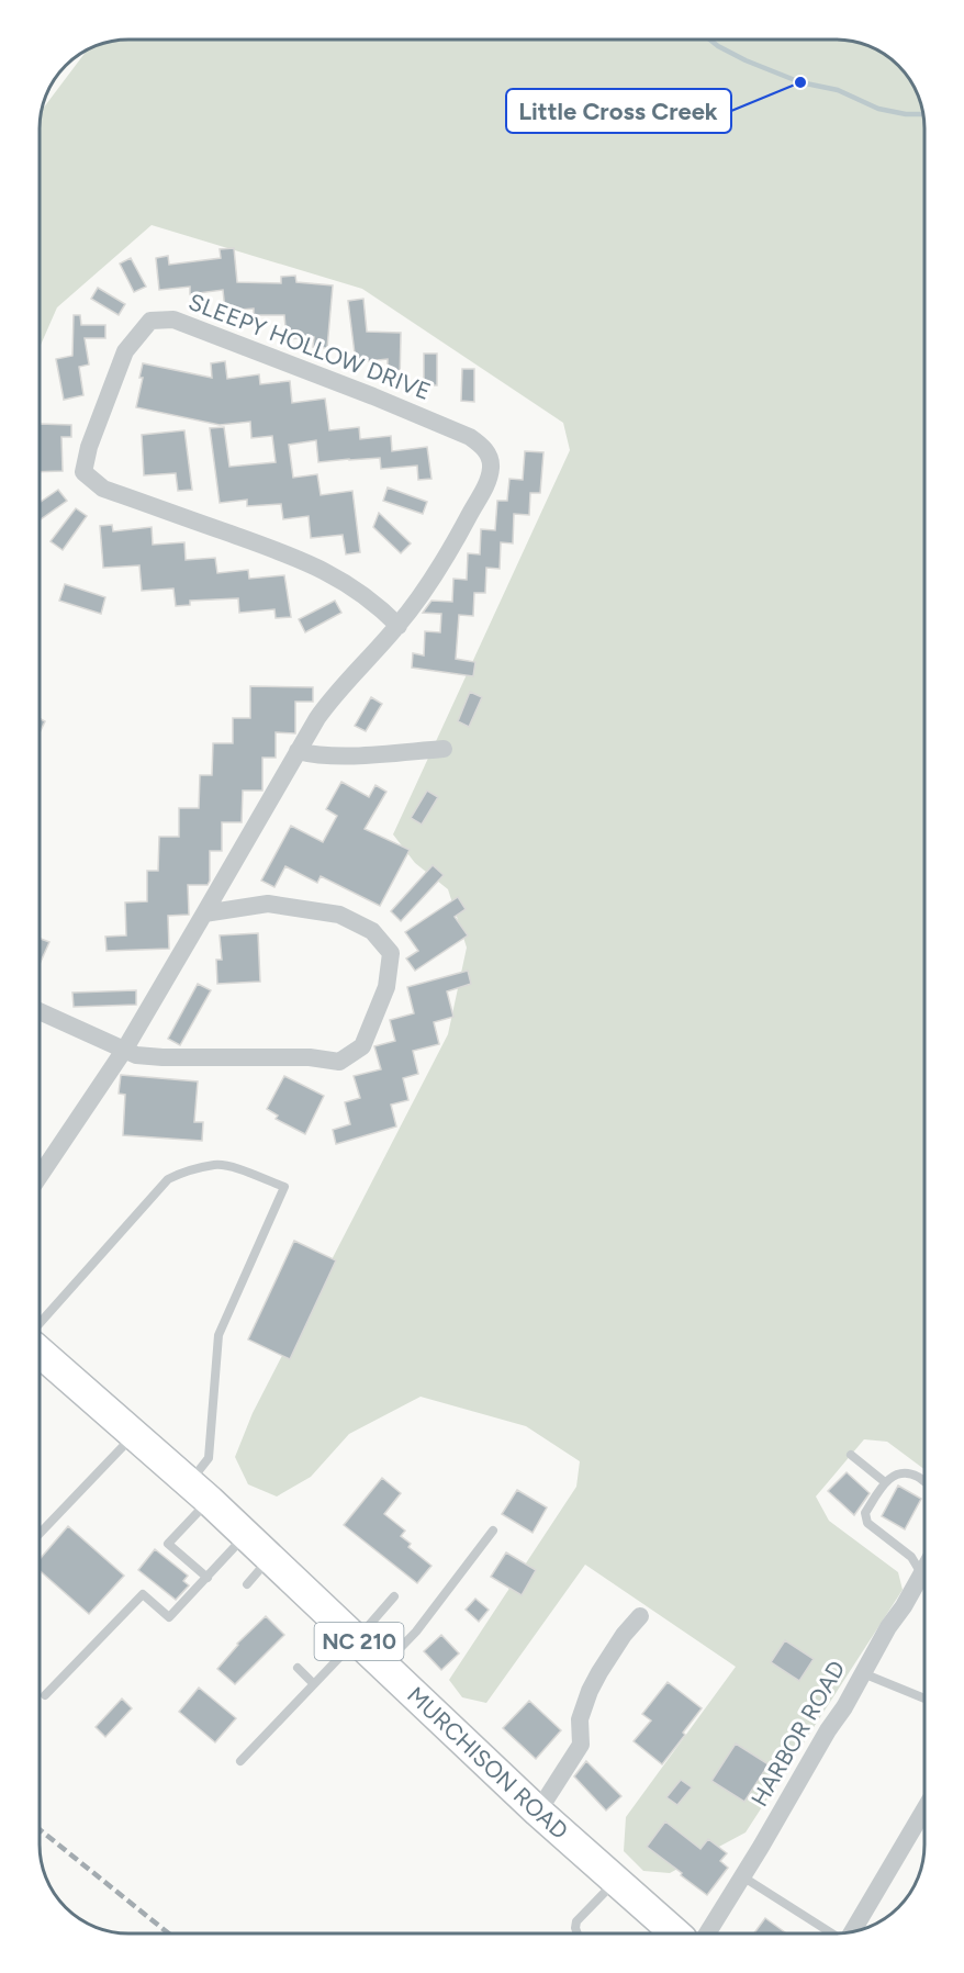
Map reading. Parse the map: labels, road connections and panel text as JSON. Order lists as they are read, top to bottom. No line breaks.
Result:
{"streets":{"main road":["NC 210","MURCHISON ROAD"],"street":["SLEEPY HOLLOW DRIVE","HARBOR ROAD"]},"places":["Little Cross Creek"]}
